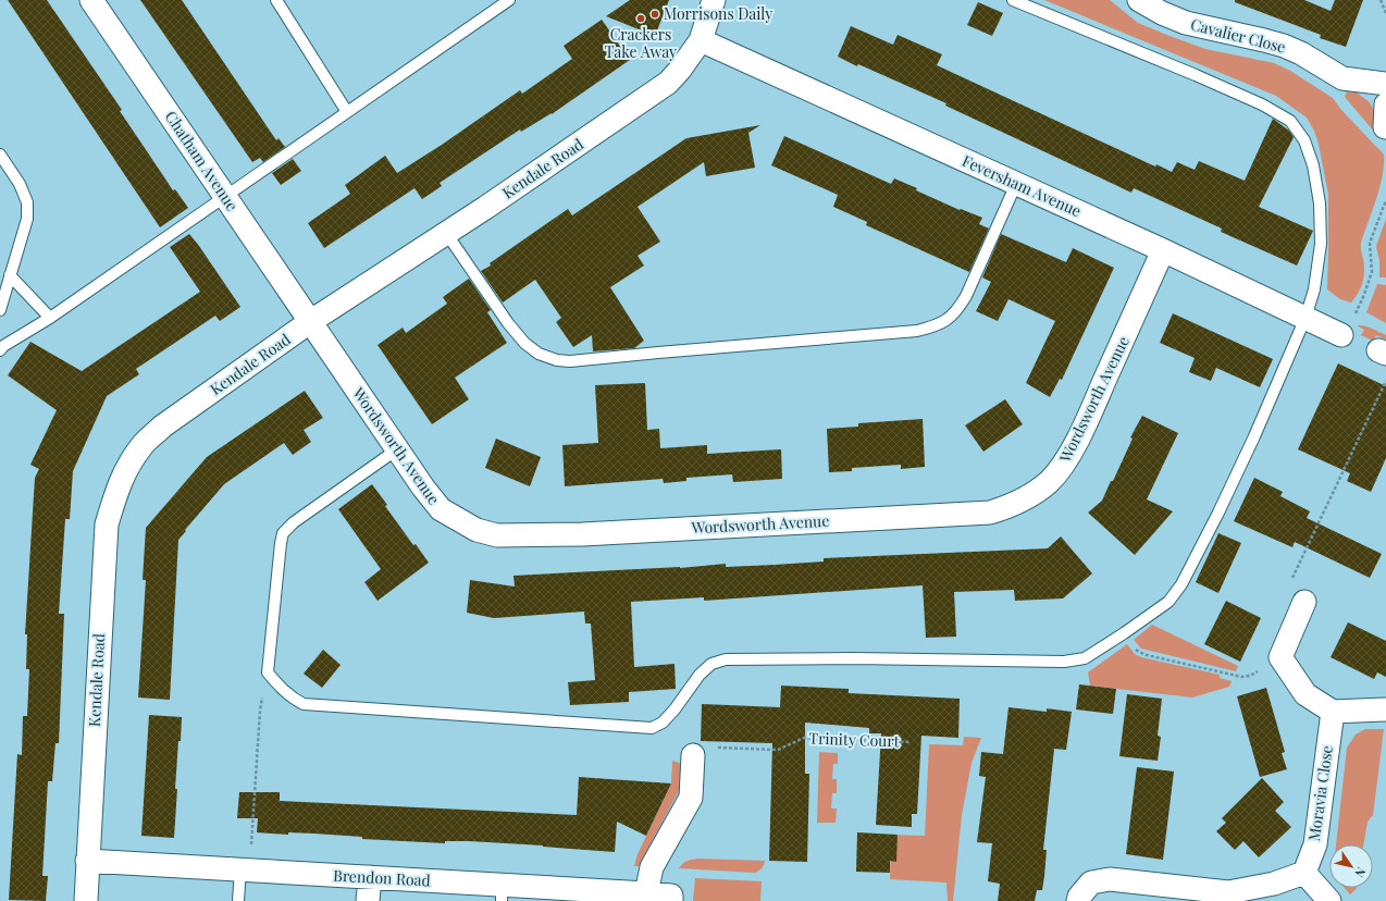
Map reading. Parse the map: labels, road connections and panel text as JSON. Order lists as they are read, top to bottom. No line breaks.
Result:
{"streets":{"street":["Cavalier Close","Chatham Avenue","Kendale Road","Feversham Avenue","Wordsworth Avenue","Moravia Close","Brendon Road"],"path":["Trinity Court"]},"crossings":[["Chatham Avenue","Kendale Road"],["Chatham Avenue","Wordsworth Avenue"],["Kendale Road","Feversham Avenue"],["Kendale Road","Wordsworth Avenue"],["Kendale Road","Brendon Road"],["Feversham Avenue","Wordsworth Avenue"]],"places":["Morrisons Daily","Crackers Take Away"],"north":"bottom right"}
